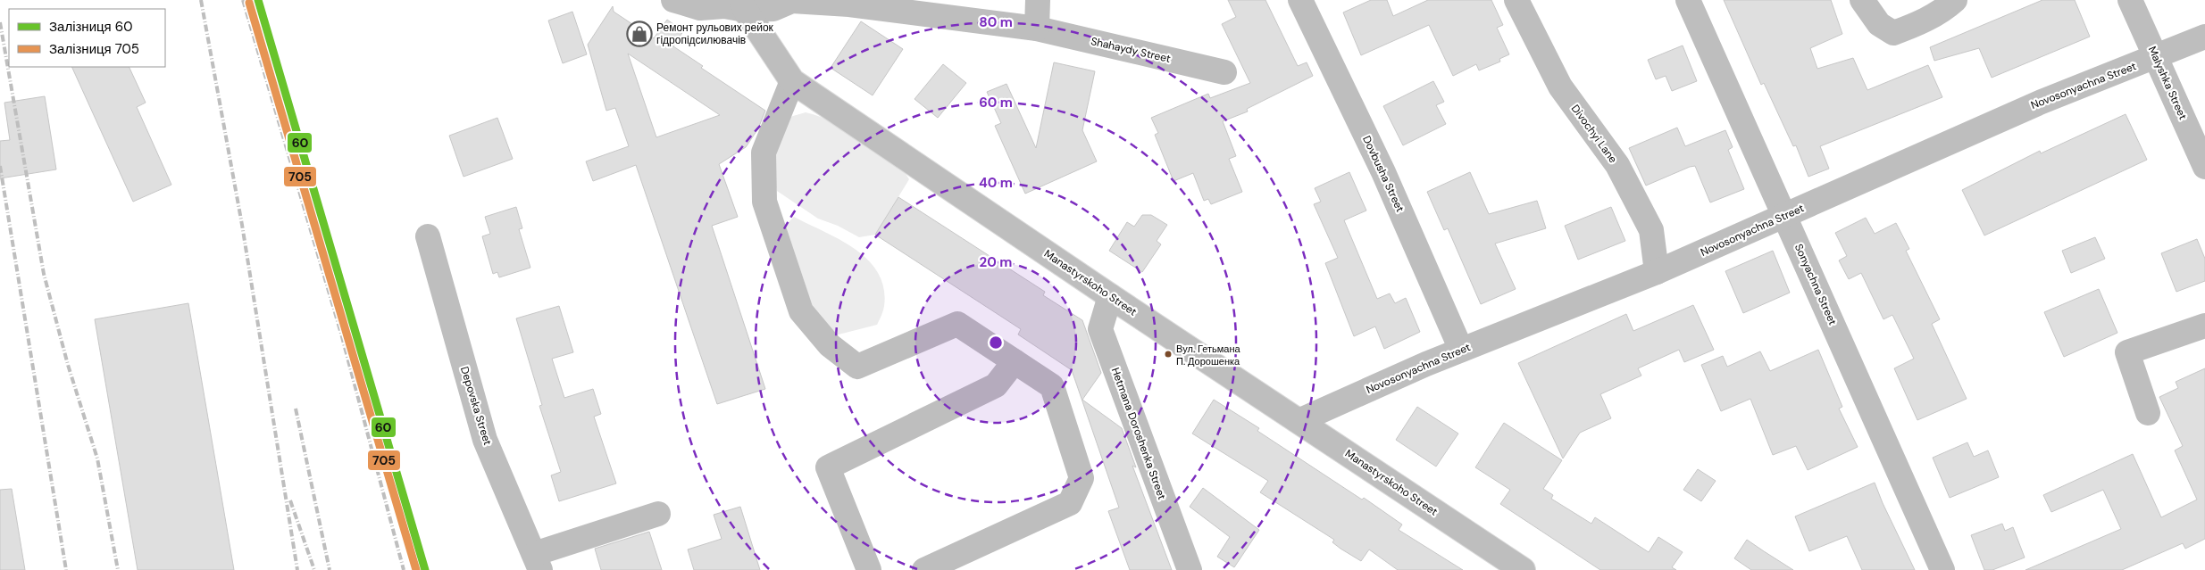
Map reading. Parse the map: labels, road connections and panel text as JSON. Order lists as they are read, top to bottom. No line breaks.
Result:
{"streets":{"street":["Shahaydy Street","Malyshka Street","Novosonyachna Street","Divochyi Lane","Dovbusha Street","Manastyrskoho Street","Sonyachna Street","Depovska Street","Hetmana Doroshenka Street"]},"crossings":[["Shahaydy Street","Manastyrskoho Street"],["Malyshka Street","Novosonyachna Street"],["Novosonyachna Street","Divochyi Lane"],["Novosonyachna Street","Dovbusha Street"],["Novosonyachna Street","Manastyrskoho Street"],["Novosonyachna Street","Sonyachna Street"],["Manastyrskoho Street","Hetmana Doroshenka Street"]],"places":{"shop":["Ремонт рульових рейок гідропідсилювачів"],"other":["Вул. Гетьмана П. Дорошенка"]},"lines":["rail line 60","rail line 705"],"legend":["Залізниця 60","Залізниця 705"],"rings":["80 m","60 m","40 m","20 m"]}
